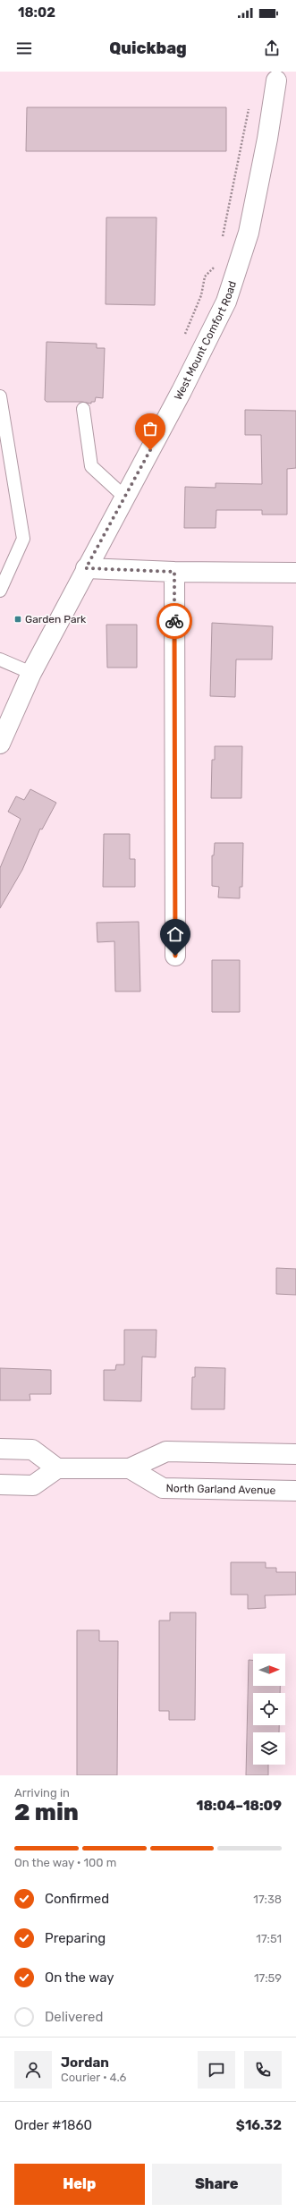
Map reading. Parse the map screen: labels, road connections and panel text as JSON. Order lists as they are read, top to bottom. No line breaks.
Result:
{"streets":{"street":["West Mount Comfort Road","North Garland Avenue"]},"places":{"transit":["Garden Park"]},"north":"right","page":{"status":"18:02","header":"Quickbag","heading":["2 min","Arriving in","18:04–18:09"],"panel":["Jordan","Courier · 4.6","Order #1860","$16.32"],"bar":"On the way · 100 m","list":[["Confirmed","17:38"],["Preparing","17:51"],["On the way","17:59"],"Delivered"],"buttons":["Help","Share"]}}
